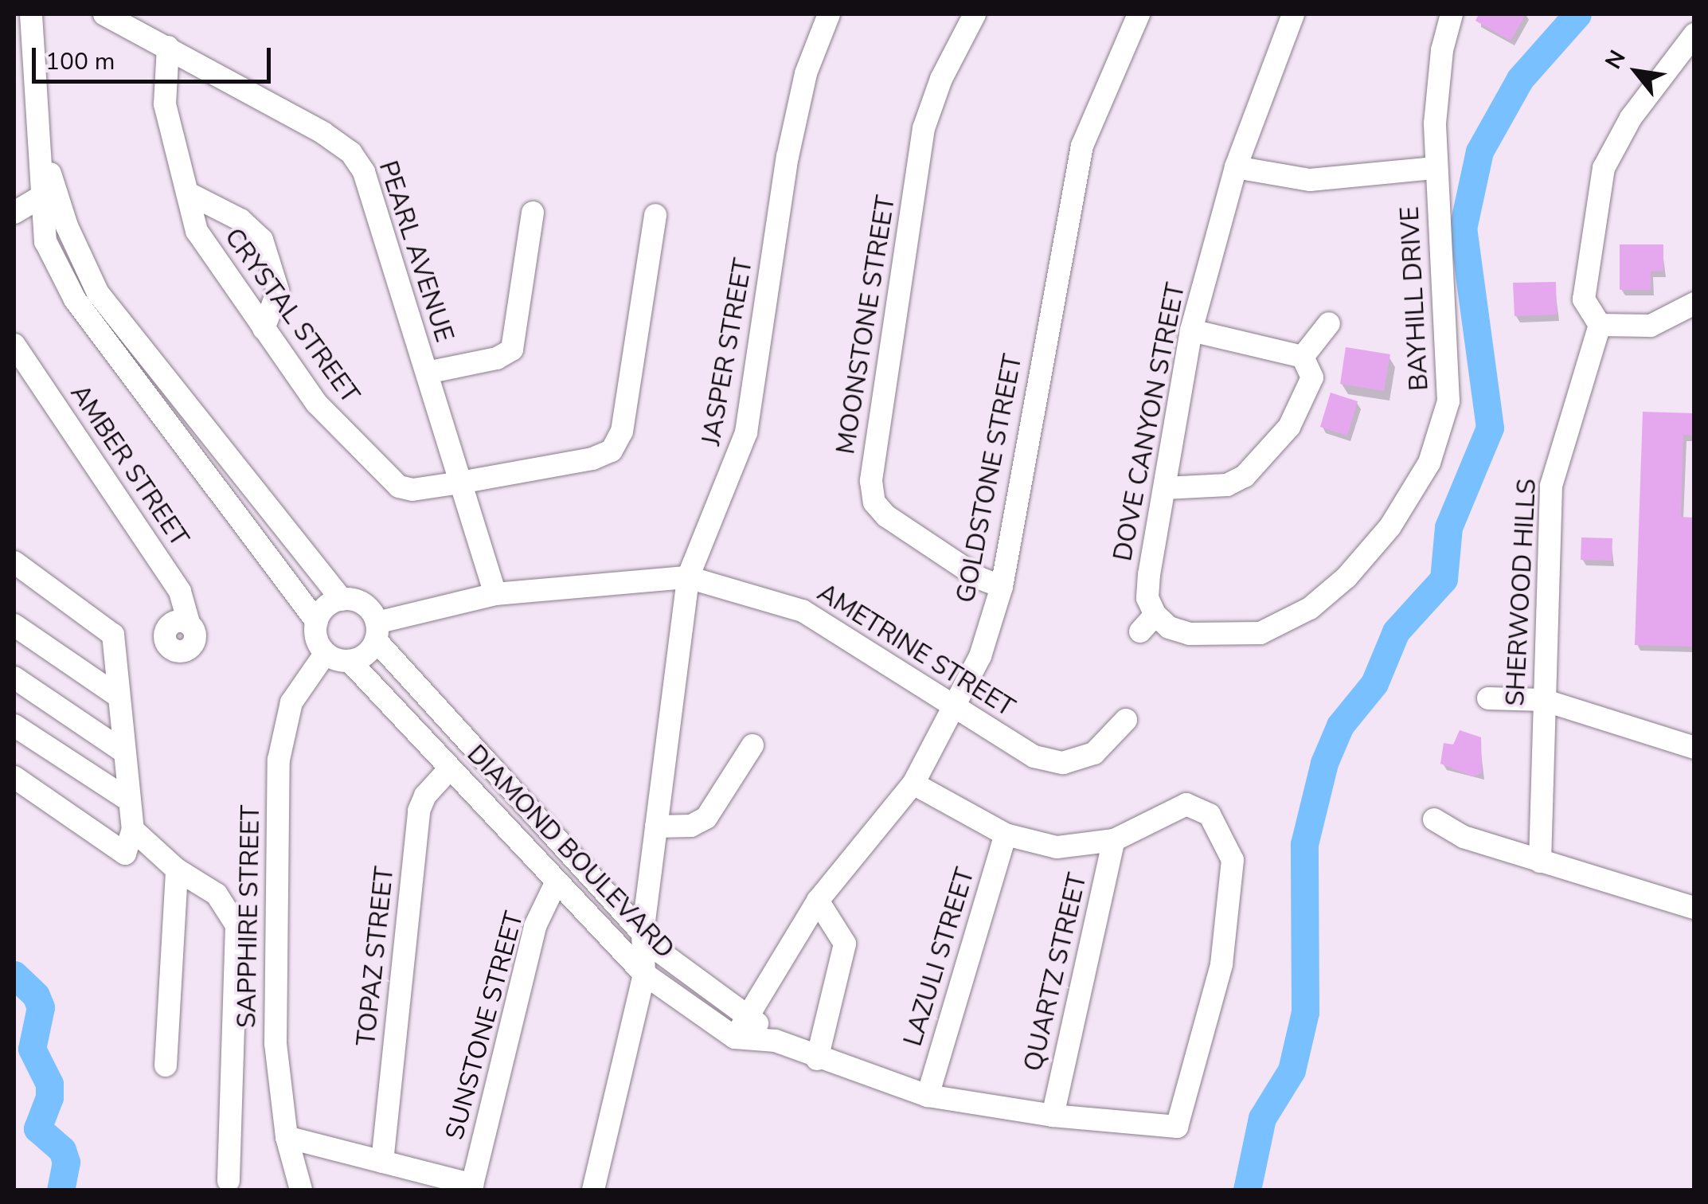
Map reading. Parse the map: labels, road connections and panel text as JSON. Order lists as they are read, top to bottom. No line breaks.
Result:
{"streets":{"street":["PEARL AVENUE","BAYHILL DRIVE","CRYSTAL STREET","MOONSTONE STREET","JASPER STREET","DOVE CANYON STREET","AMBER STREET","GOLDSTONE STREET","SHERWOOD HILLS","AMETRINE STREET","DIAMOND BOULEVARD","SAPPHIRE STREET","TOPAZ STREET","LAZULI STREET","QUARTZ STREET","SUNSTONE STREET"]},"crossings":[["PEARL AVENUE","CRYSTAL STREET"],["PEARL AVENUE","AMETRINE STREET"],["BAYHILL DRIVE","DOVE CANYON STREET"],["MOONSTONE STREET","GOLDSTONE STREET"],["JASPER STREET","AMETRINE STREET"],["JASPER STREET","DIAMOND BOULEVARD"],["GOLDSTONE STREET","AMETRINE STREET"],["GOLDSTONE STREET","DIAMOND BOULEVARD"],["AMETRINE STREET","DIAMOND BOULEVARD"],["AMETRINE STREET","SAPPHIRE STREET"],["DIAMOND BOULEVARD","SAPPHIRE STREET"],["DIAMOND BOULEVARD","TOPAZ STREET"],["DIAMOND BOULEVARD","LAZULI STREET"],["DIAMOND BOULEVARD","QUARTZ STREET"],["DIAMOND BOULEVARD","SUNSTONE STREET"],["TOPAZ STREET","SUNSTONE STREET"]],"scale_bar":"100 m","north":"top left"}
